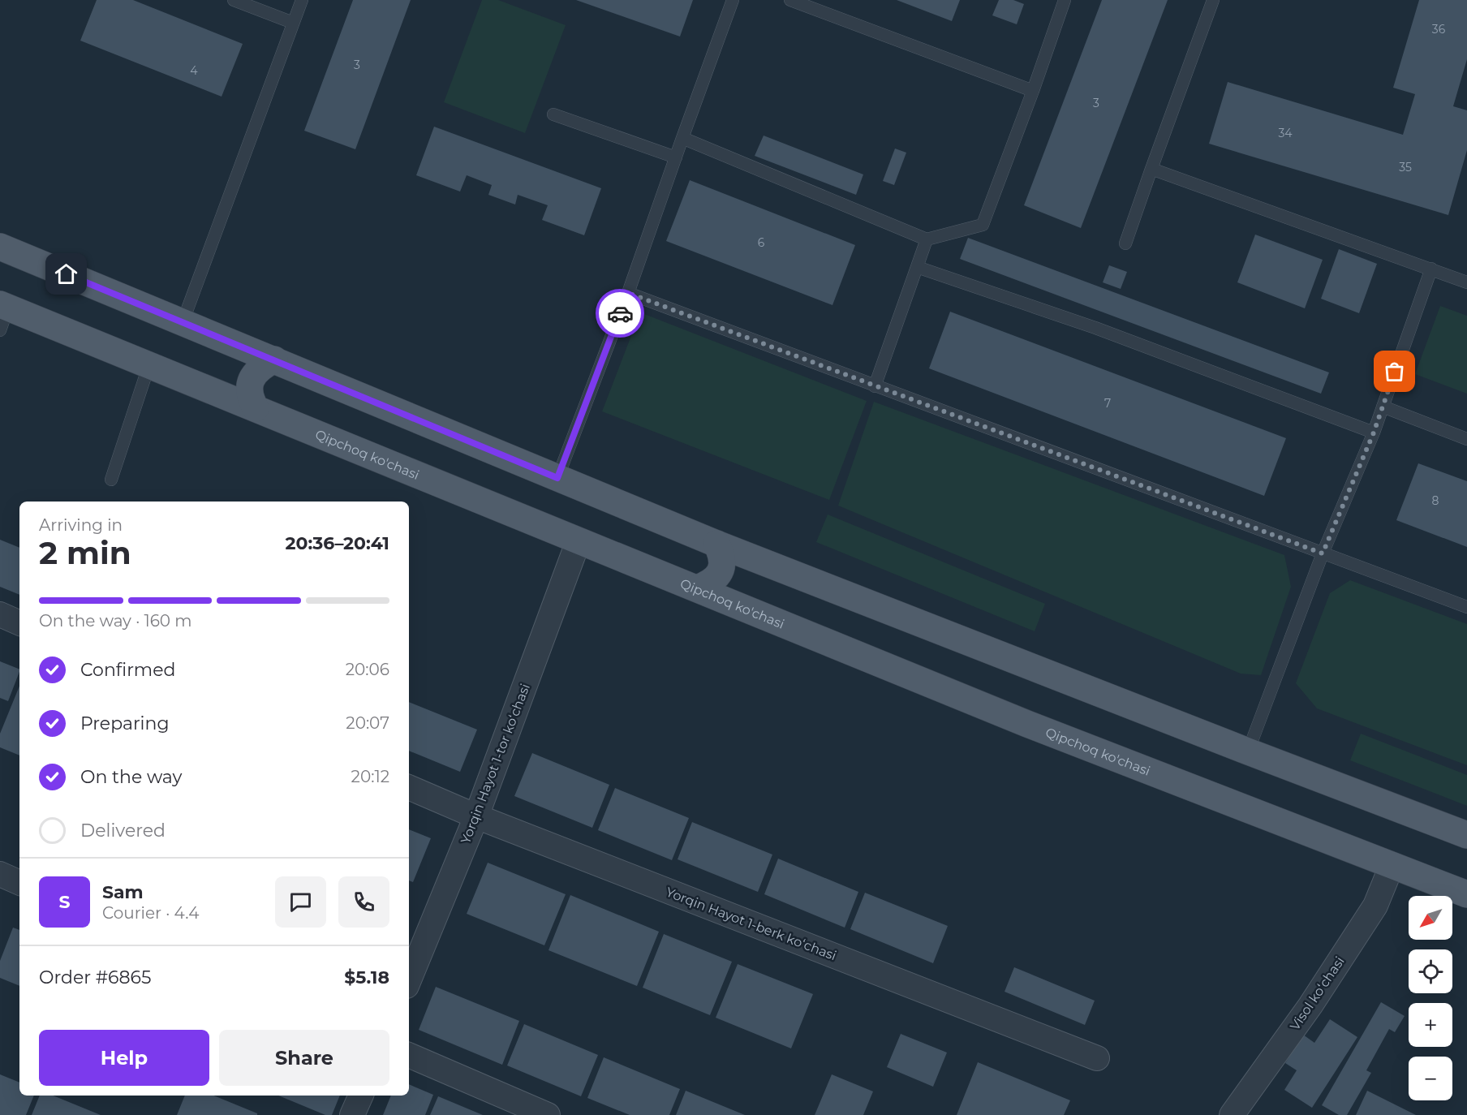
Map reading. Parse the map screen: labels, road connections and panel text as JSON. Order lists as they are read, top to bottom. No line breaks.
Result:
{"streets":{"main road":["Qipchoq ko'chasi"],"street":["Yorqin Hayot 1-tor koʻchasi","Yorqin Hayot 1-berk koʻchasi","Visol koʻchasi"]},"crossings":[["Qipchoq ko'chasi","Yorqin Hayot 1-tor koʻchasi"],["Qipchoq ko'chasi","Visol koʻchasi"],["Yorqin Hayot 1-tor koʻchasi","Yorqin Hayot 1-berk koʻchasi"]],"house_numbers":["36","3","4","3","34","35","6","7","8"],"north":"bottom left","page":{"heading":["2 min","Arriving in","20:36–20:41"],"panel":["Sam","Courier · 4.4","Order #6865","$5.18"],"bar":"On the way · 160 m","list":[["Confirmed","20:06"],["Preparing","20:07"],["On the way","20:12"],"Delivered"],"round":"S","map_buttons":["+","−"],"buttons":["Help","Share"]}}
